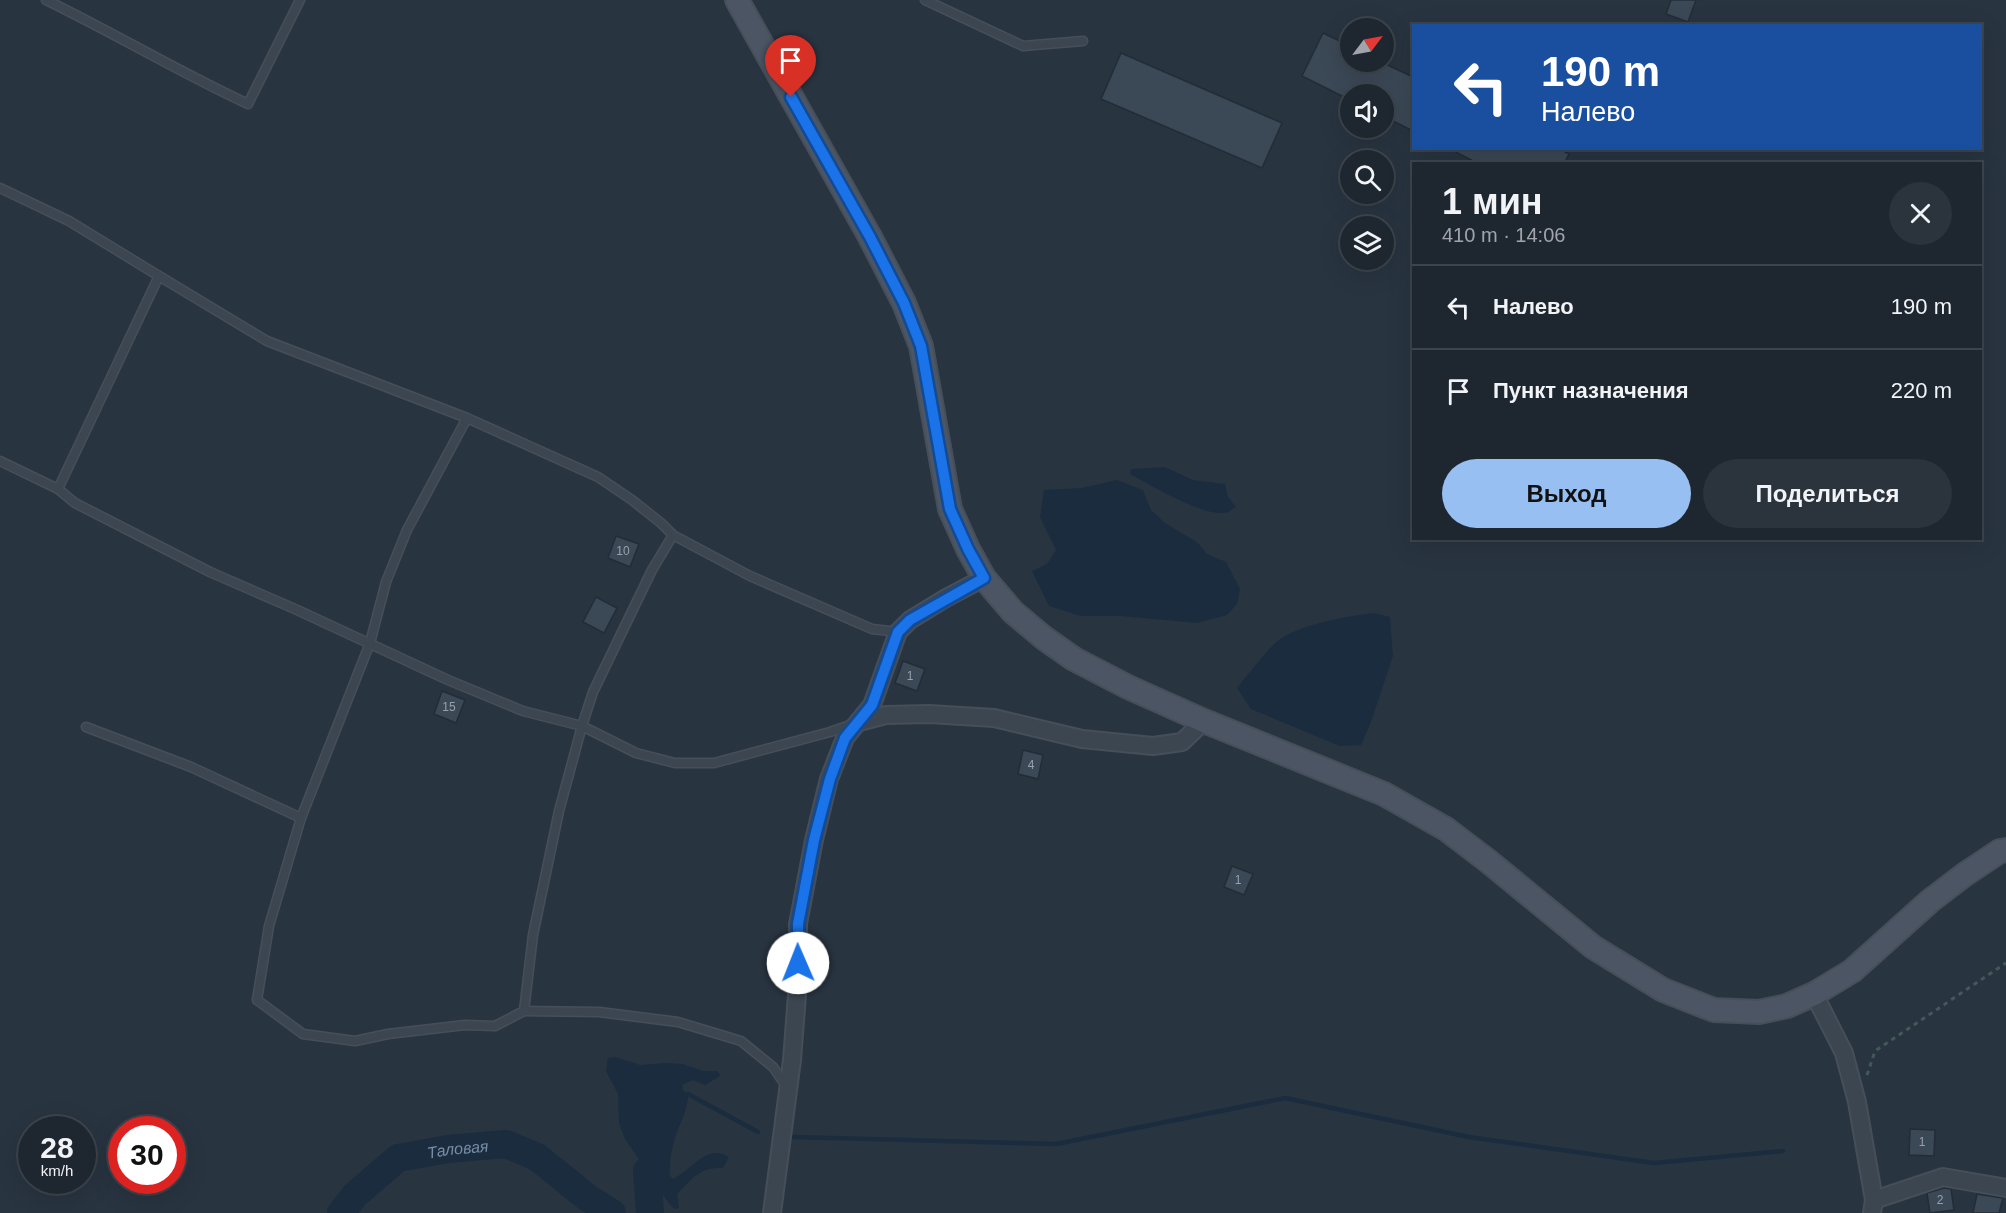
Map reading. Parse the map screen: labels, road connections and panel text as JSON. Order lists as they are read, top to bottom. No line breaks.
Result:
{"water":["Таловая"],"house_numbers":["10","1","15","4","1","1","2"],"north":"top right","page":{"turn":["190 m","Налево"],"heading":["1 мин","410 m · 14:06"],"list":[{"name":"Налево","value":"190 m"},{"name":"Пункт назначения","value":"220 m"}],"buttons":["Выход","Поделиться"],"speed":"28 km/h","limit":"30"}}
